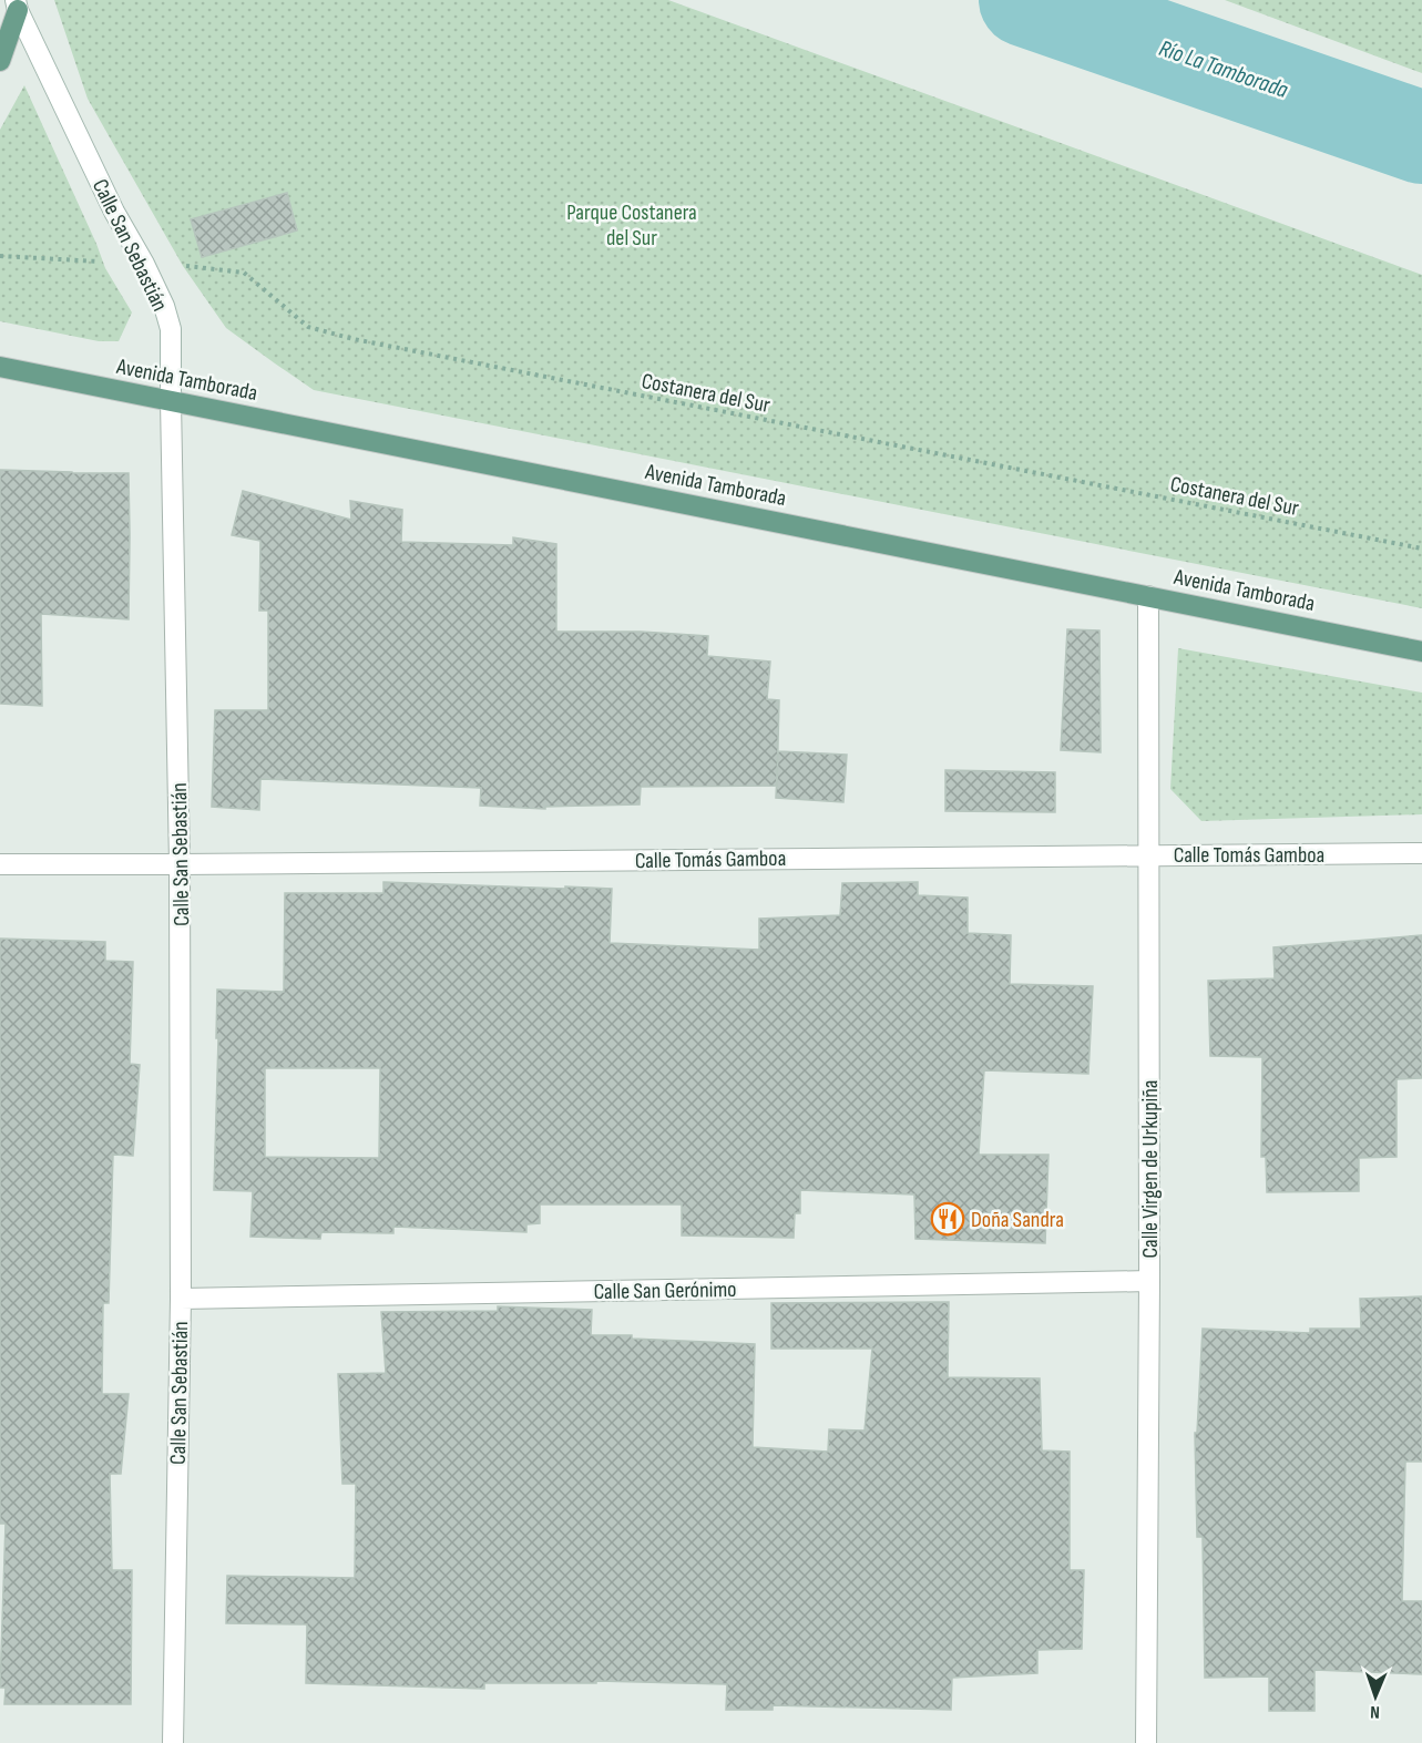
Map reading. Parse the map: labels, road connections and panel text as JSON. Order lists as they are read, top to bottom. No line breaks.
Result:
{"streets":{"main road":["Avenida Tamborada"],"street":["Calle San Sebastián","Calle Tomás Gamboa","Calle Virgen de Urkupiña","Calle San Gerónimo"],"path":["Costanera del Sur"]},"crossings":[["Calle San Sebastián","Avenida Tamborada"],["Calle San Sebastián","Costanera del Sur"],["Calle San Sebastián","Calle Tomás Gamboa"],["Calle San Sebastián","Calle San Gerónimo"],["Avenida Tamborada","Calle Virgen de Urkupiña"],["Calle Tomás Gamboa","Calle Virgen de Urkupiña"],["Calle Virgen de Urkupiña","Calle San Gerónimo"]],"water":["Río La Tamborada"],"parks":["Parque Costanera del Sur"],"places":{"restaurant":["Doña Sandra"]},"north":"bottom"}
